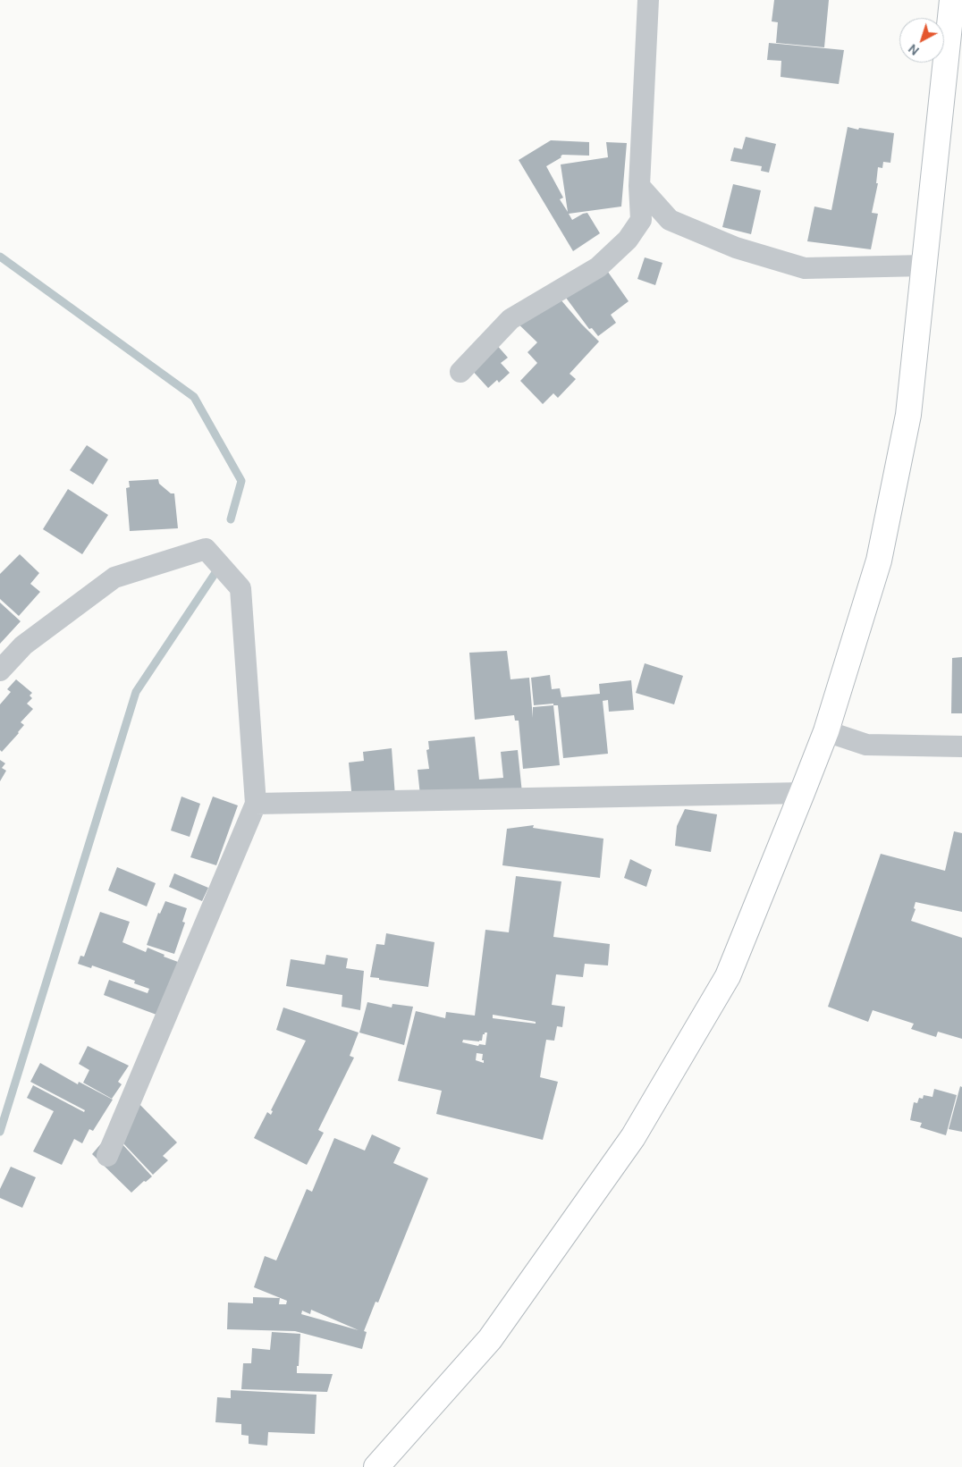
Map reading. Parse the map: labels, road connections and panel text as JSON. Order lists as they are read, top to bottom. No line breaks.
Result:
{"north":"bottom left"}
